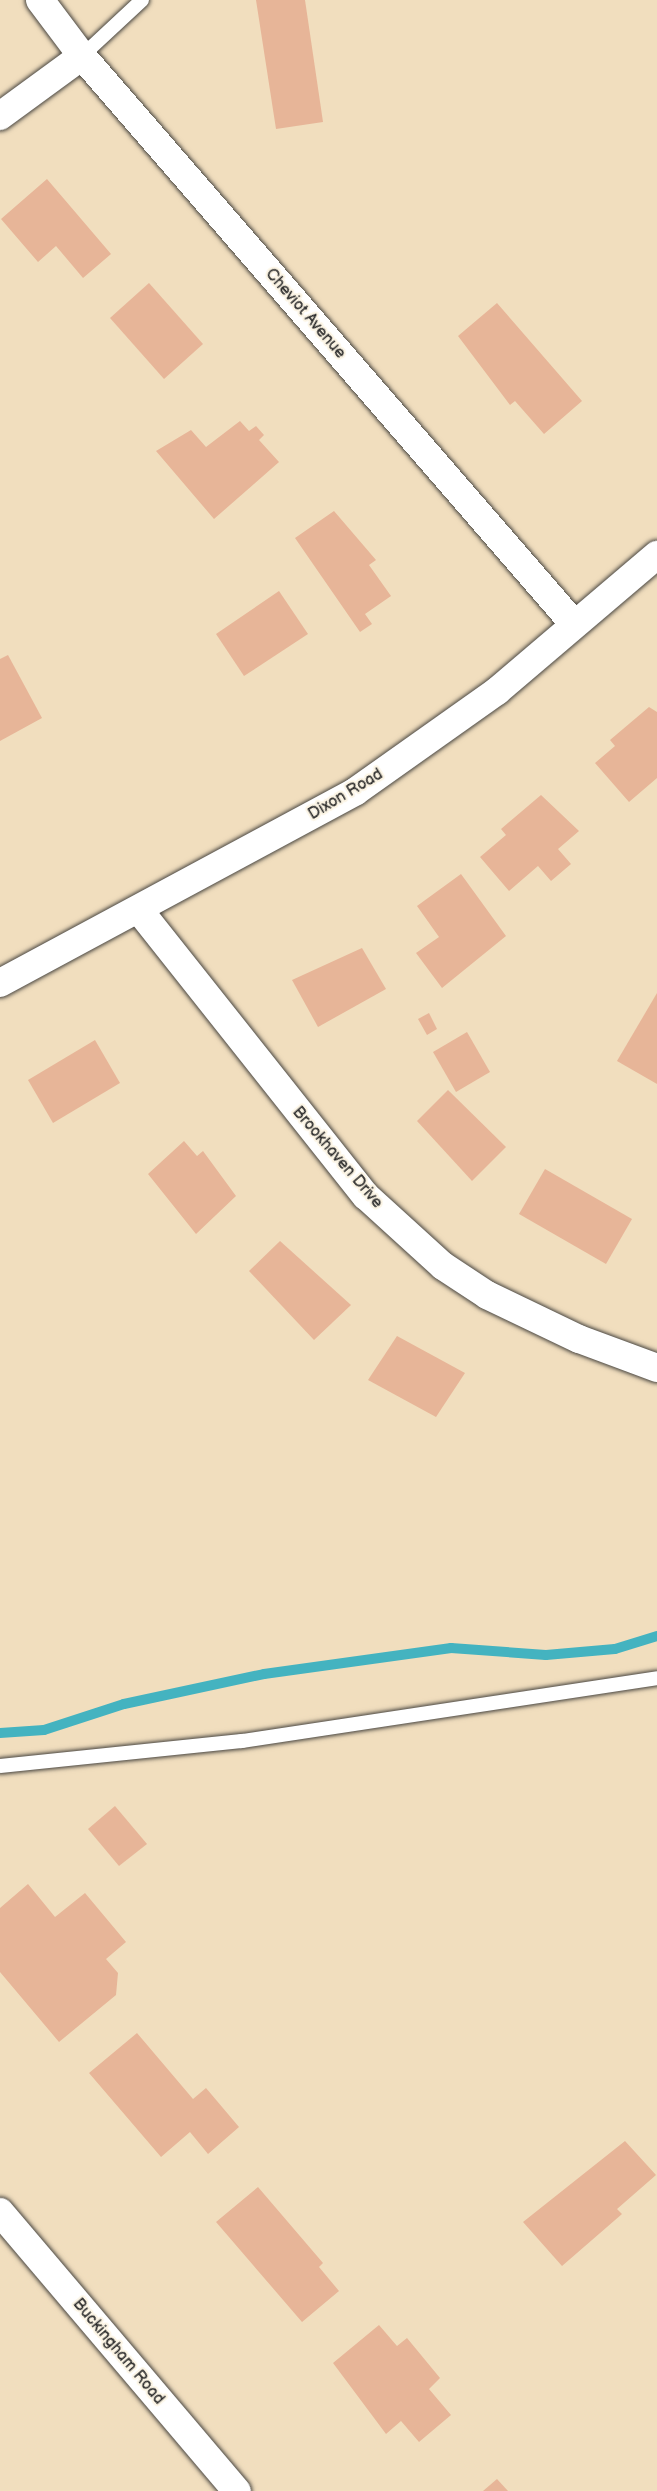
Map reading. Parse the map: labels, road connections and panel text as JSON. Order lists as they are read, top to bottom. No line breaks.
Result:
{"streets":{"street":["Cheviot Avenue","Dixon Road","Brookhaven Drive","Buckingham Road"]},"crossings":[["Cheviot Avenue","Dixon Road"],["Dixon Road","Brookhaven Drive"]]}
